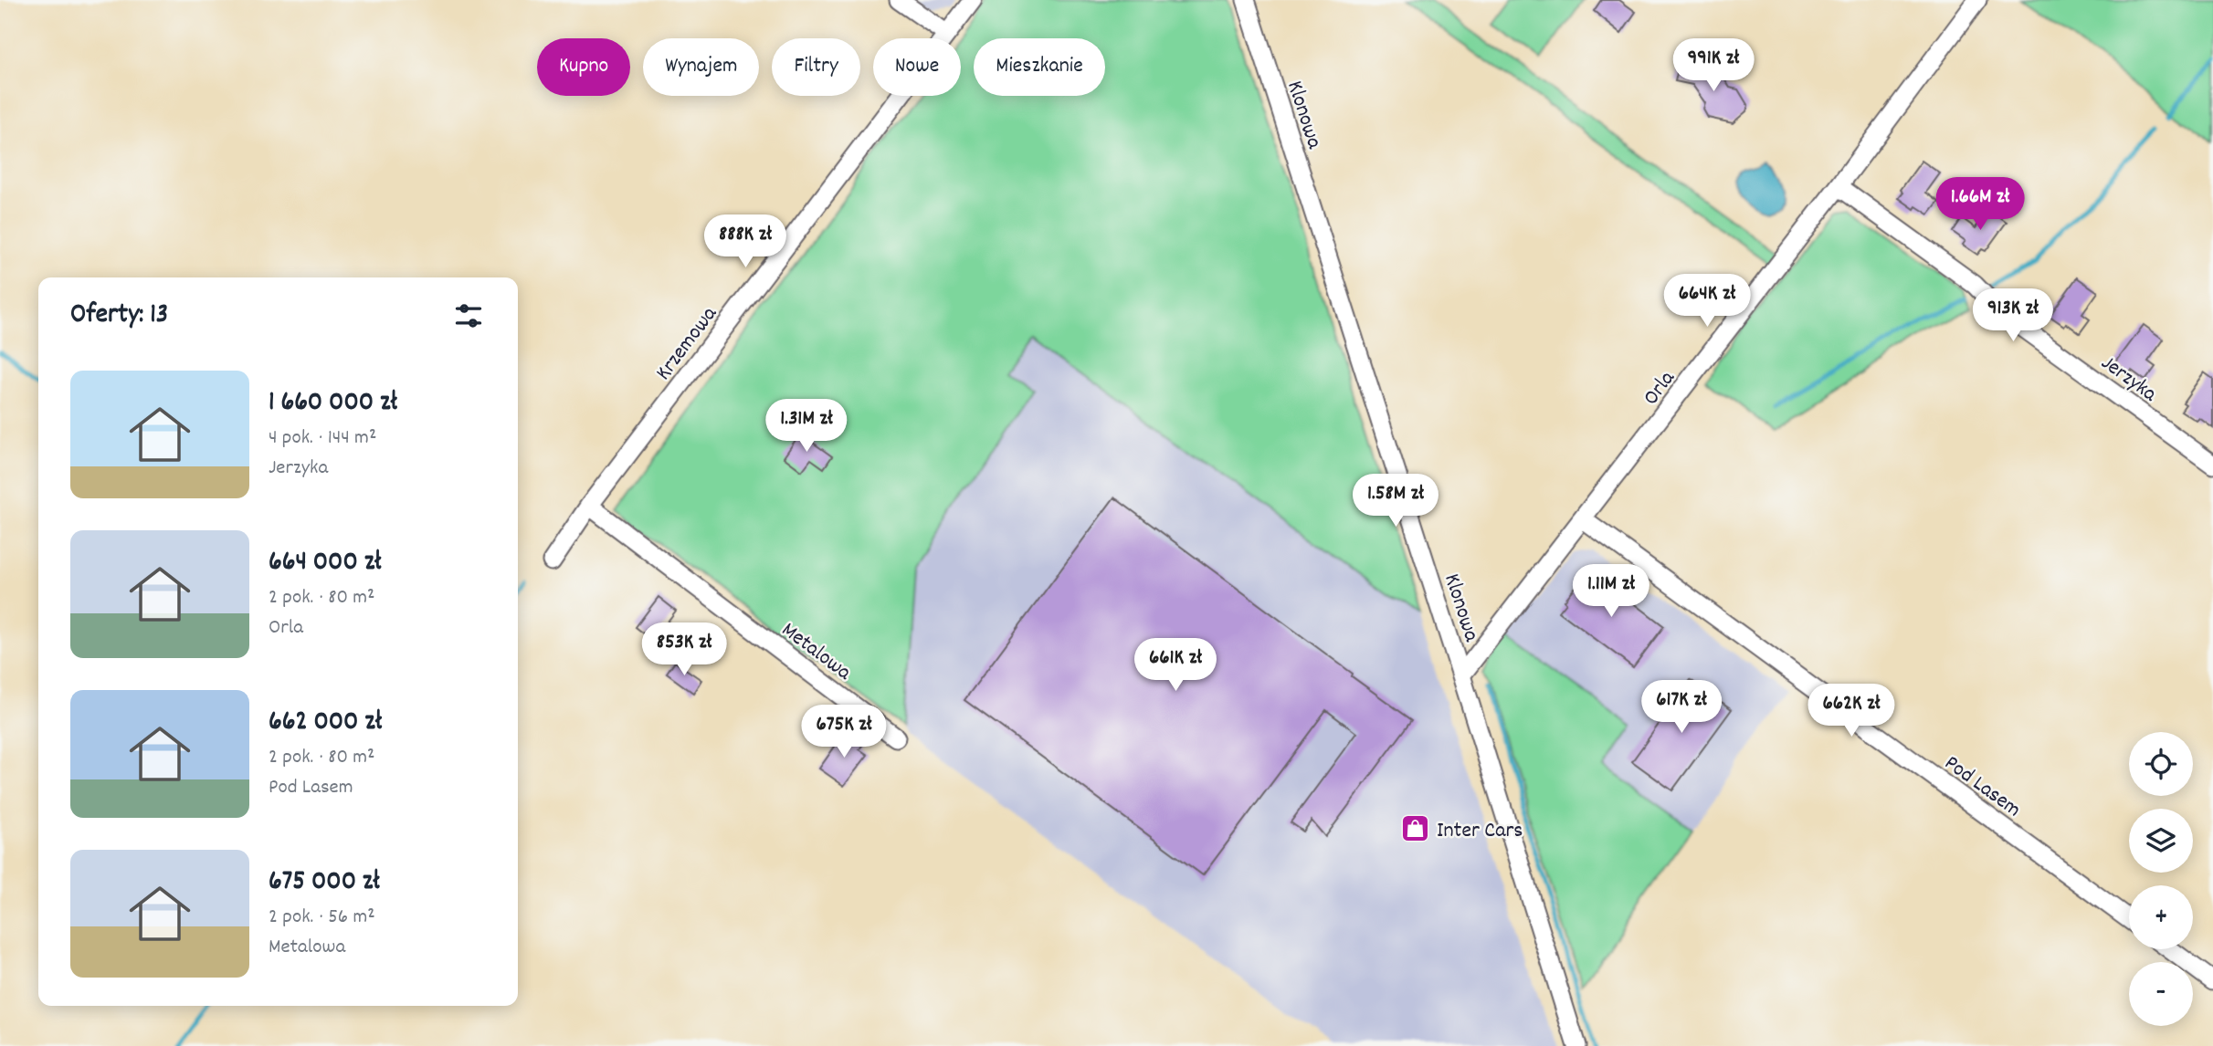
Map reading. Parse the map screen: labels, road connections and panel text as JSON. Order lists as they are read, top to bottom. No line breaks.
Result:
{"streets":{"street":["Klonowa","Krzemowa","Jerzyka","Orla","Metalowa","Pod Lasem"]},"crossings":[["Klonowa","Orla"],["Krzemowa","Metalowa"],["Jerzyka","Orla"],["Orla","Pod Lasem"]],"places":{"shop":["Inter Cars"]},"page":{"price":["991K zł","1.66M zł","888K zł","664K zł","913K zł","1.31M zł","1.58M zł","1.11M zł","853K zł","661K zł","617K zł","662K zł","675K zł"],"chip":["Kupno","Wynajem","Filtry","Nowe","Mieszkanie"],"heading":"Oferty: 13","list":[{"name":"1 660 000 zł","note":"4 pok. · 144 m² · Jerzyka"},{"name":"664 000 zł","note":"2 pok. · 80 m² · Orla"},{"name":"662 000 zł","note":"2 pok. · 80 m² · Pod Lasem"},{"name":"675 000 zł","note":"2 pok. · 56 m² · Metalowa"}],"map_buttons":["+","−"]}}
